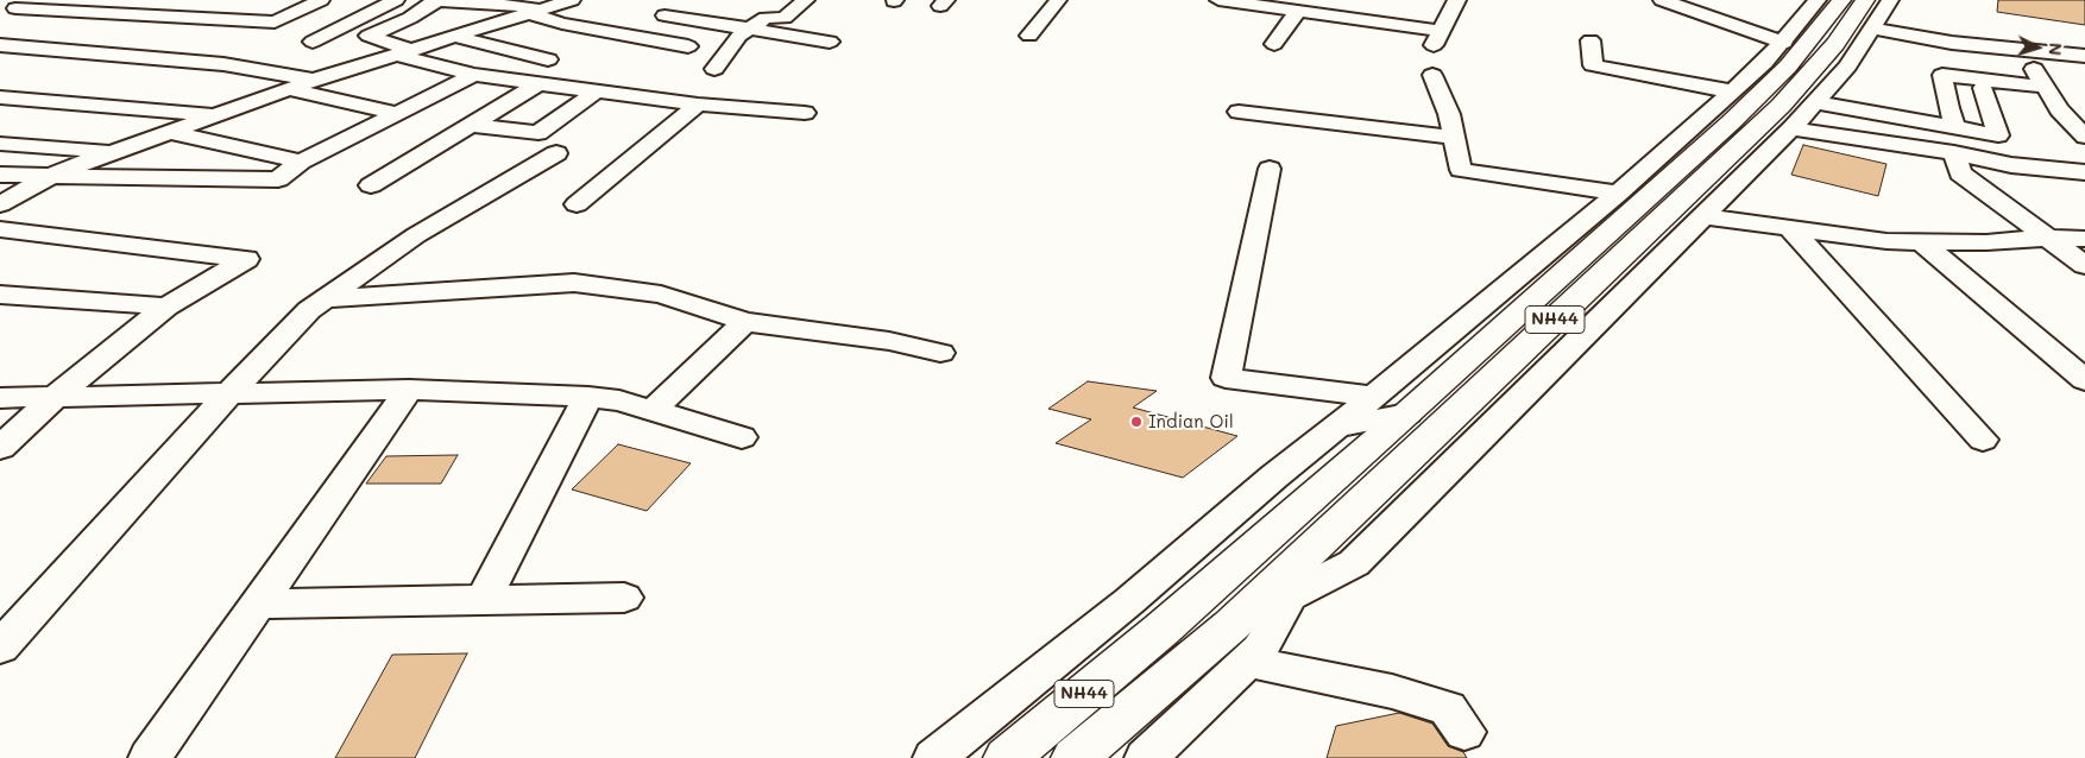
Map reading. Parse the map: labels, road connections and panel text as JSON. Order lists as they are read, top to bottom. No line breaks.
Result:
{"streets":{"highway":["NH44"]},"places":["Indian Oil"],"north":"right"}
